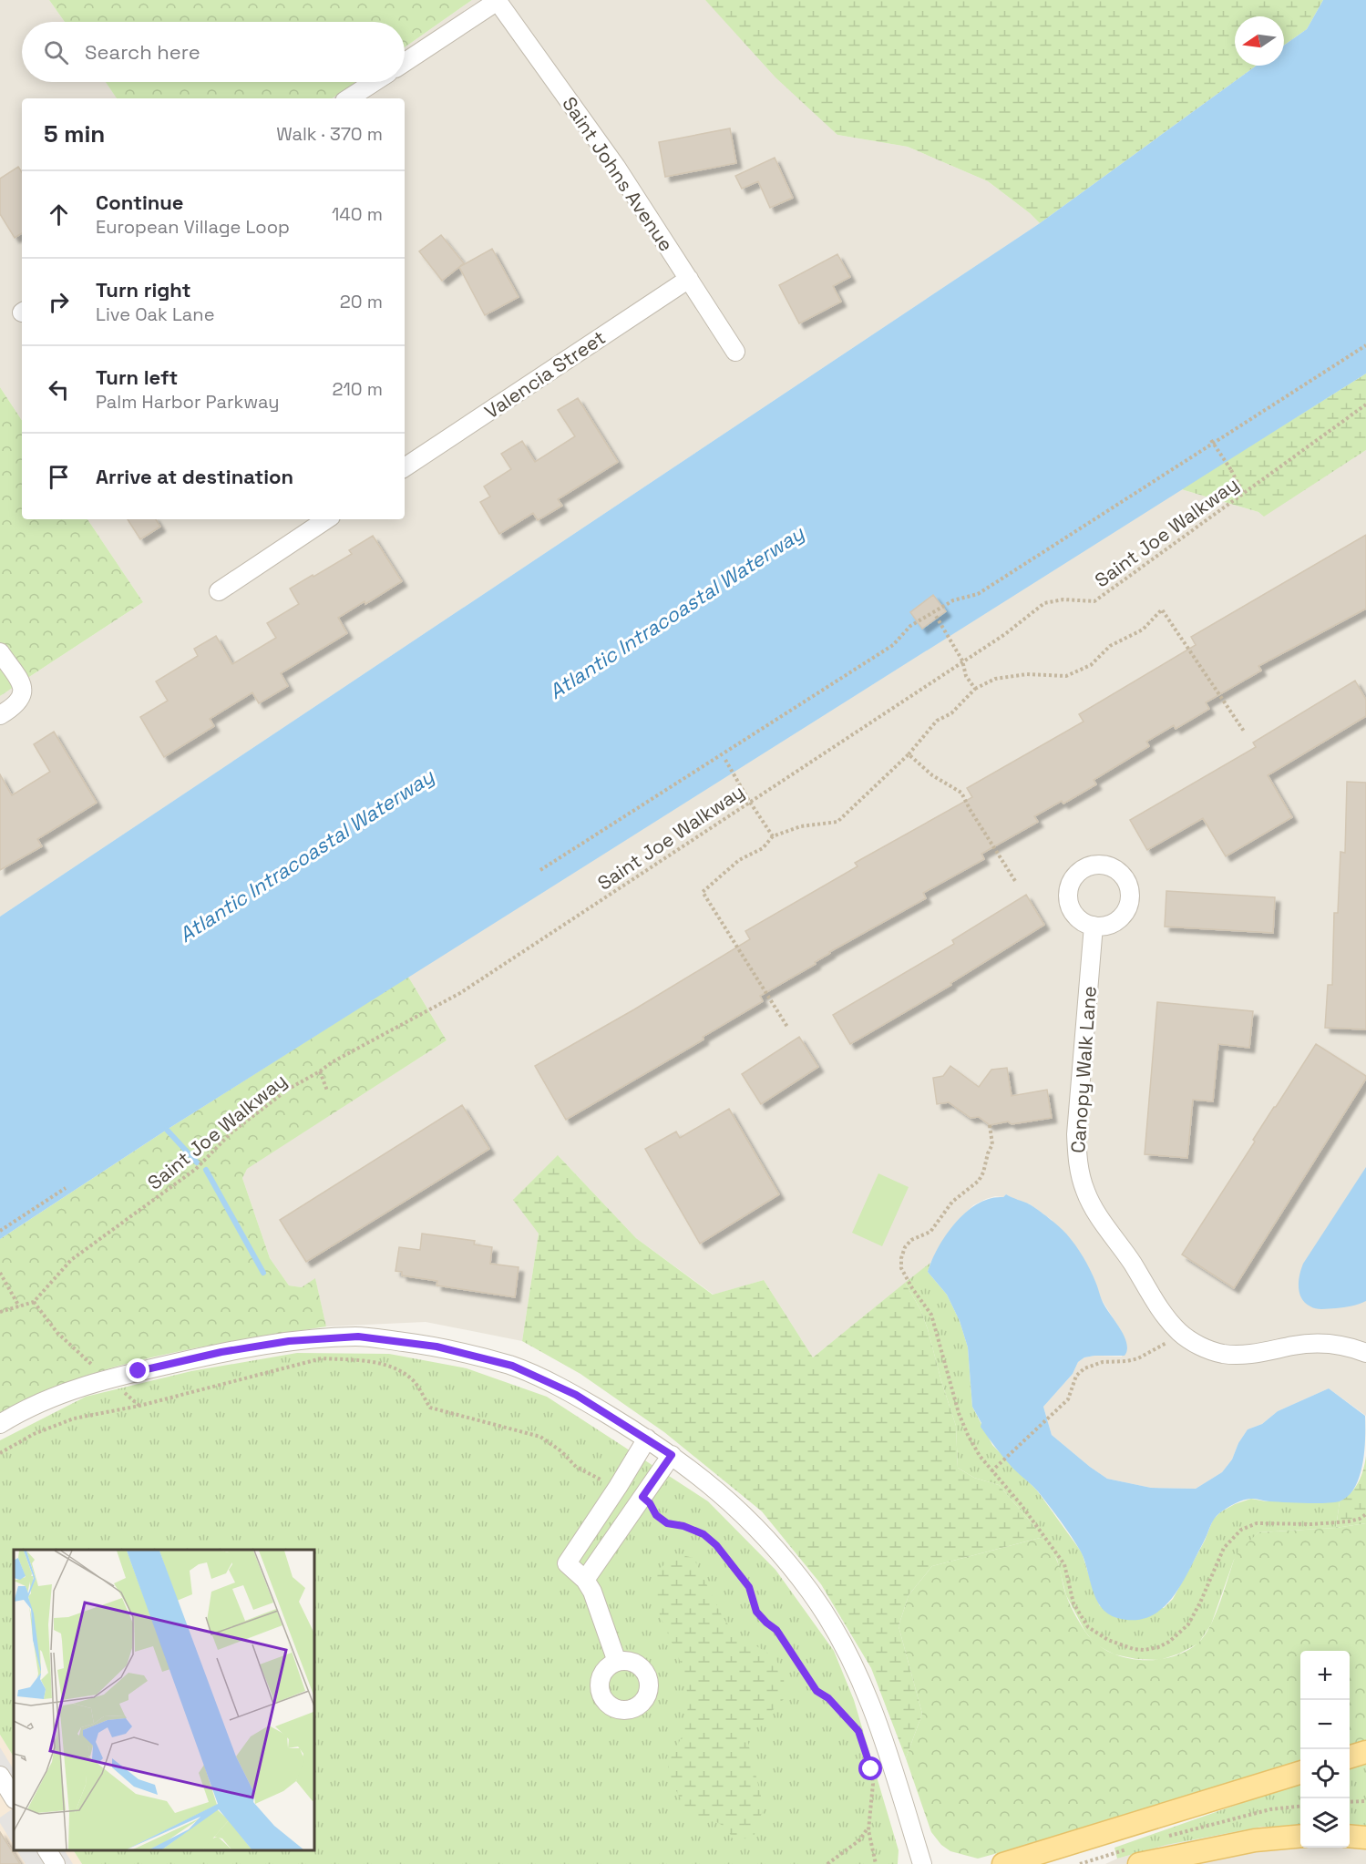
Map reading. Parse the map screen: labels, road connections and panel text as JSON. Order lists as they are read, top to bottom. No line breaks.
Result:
{"streets":{"street":["Saint Johns Avenue","Valencia Street","Canopy Walk Lane"],"path":["Saint Joe Walkway"]},"crossings":[["Saint Johns Avenue","Valencia Street"]],"water":["Atlantic Intracoastal Waterway"],"north":"left","page":{"search":"Search here","heading":["5 min","Walk · 370 m"],"list":[["Continue","European Village Loop","140 m"],["Turn right","Live Oak Lane","20 m"],["Turn left","Palm Harbor Parkway","210 m"],"Arrive at destination"],"map_buttons":["+","−"]}}
